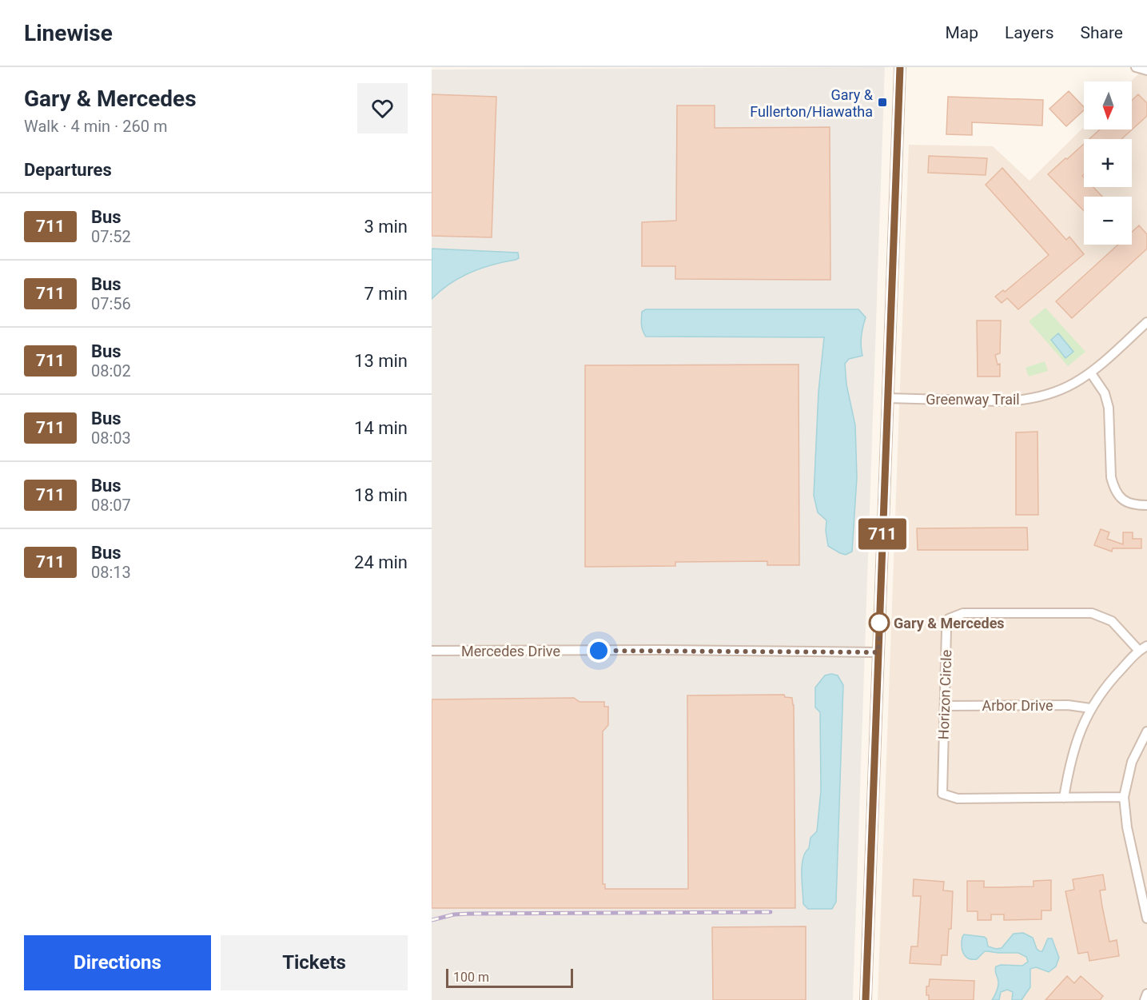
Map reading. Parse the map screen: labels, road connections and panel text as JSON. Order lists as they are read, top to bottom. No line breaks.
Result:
{"streets":{"street":["Greenway Trail","Mercedes Drive","Horizon Circle","Arbor Drive"]},"crossings":[["Horizon Circle","Arbor Drive"]],"places":{"transit":["Gary & Fullerton/Hiawatha"],"other":["Gary & Mercedes"]},"lines":["bus line 711"],"scale_bar":"100 m","north":"bottom","page":{"header":"Linewise","nav":["Map","Layers","Share"],"heading":[["Gary & Mercedes","Walk · 4 min · 260 m"],"Departures"],"on_map":"711","map_buttons":["+","−"],"list":[{"mark":"711","name":"Bus","note":"07:52","value":"3 min"},{"mark":"711","name":"Bus","note":"07:56","value":"7 min"},{"mark":"711","name":"Bus","note":"08:02","value":"13 min"},{"mark":"711","name":"Bus","note":"08:03","value":"14 min"},{"mark":"711","name":"Bus","note":"08:07","value":"18 min"},{"mark":"711","name":"Bus","note":"08:13","value":"24 min"}],"buttons":["Directions","Tickets"],"scale":"100 m"}}
